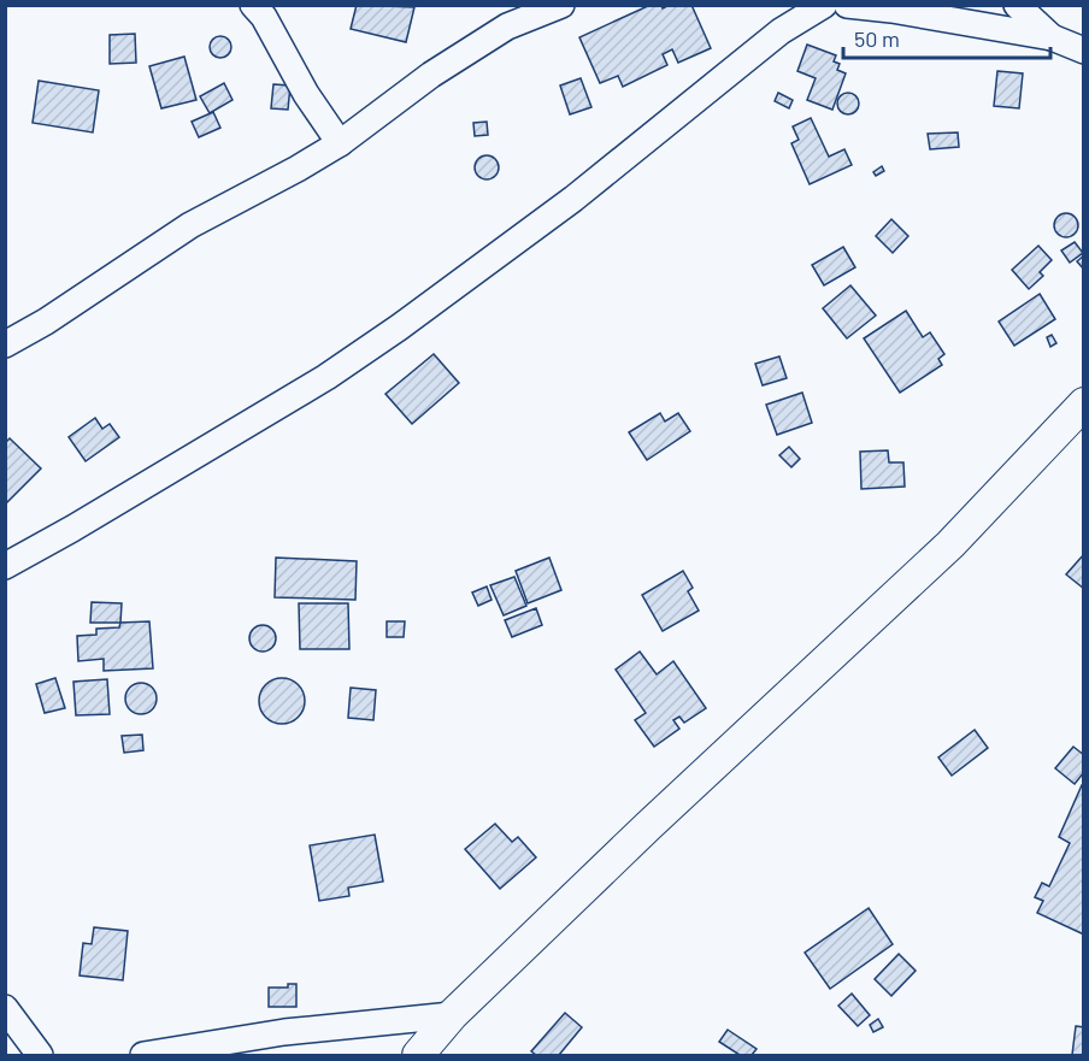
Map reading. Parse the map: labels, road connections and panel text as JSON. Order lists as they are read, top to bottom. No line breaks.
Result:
{"scale_bar":"50 m"}
